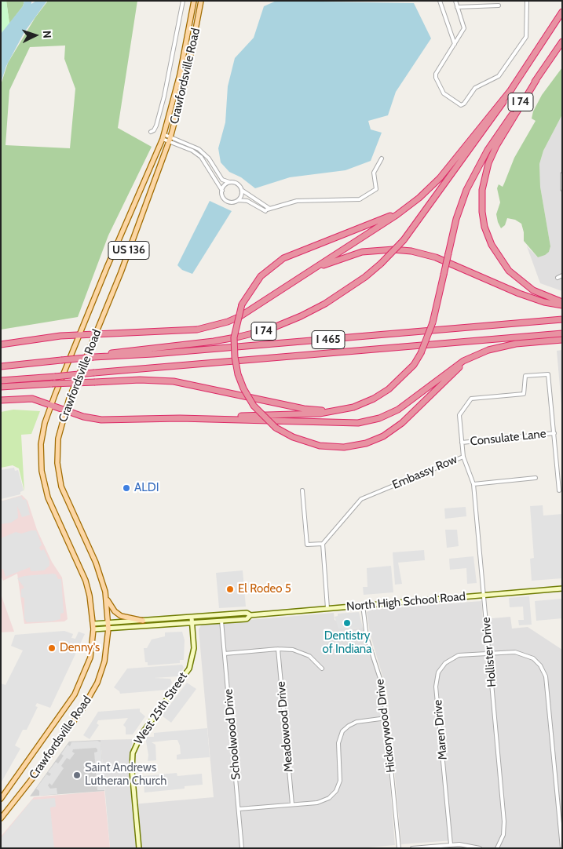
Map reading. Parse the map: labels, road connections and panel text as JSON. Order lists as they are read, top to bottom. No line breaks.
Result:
{"streets":{"highway":["I 74","I 465"],"main road":["Crawfordsville Road","US 136"],"street":["Consulate Lane","Embassy Row","North High School Road","Hollister Drive","West 25th Street","Hickorywood Drive","Meadowood Drive","Maren Drive","Schoolwood Drive"]},"crossings":[["Crawfordsville Road","North High School Road"],["I 74","I 465"],["Consulate Lane","Embassy Row"],["Embassy Row","Hollister Drive"],["North High School Road","Hollister Drive"],["North High School Road","West 25th Street"],["North High School Road","Hickorywood Drive"],["North High School Road","Schoolwood Drive"],["Hollister Drive","Maren Drive"]],"places":["ALDI","El Rodeo 5","Dentistry of Indiana","Denny's","Saint Andrews Lutheran Church"],"north":"right"}
